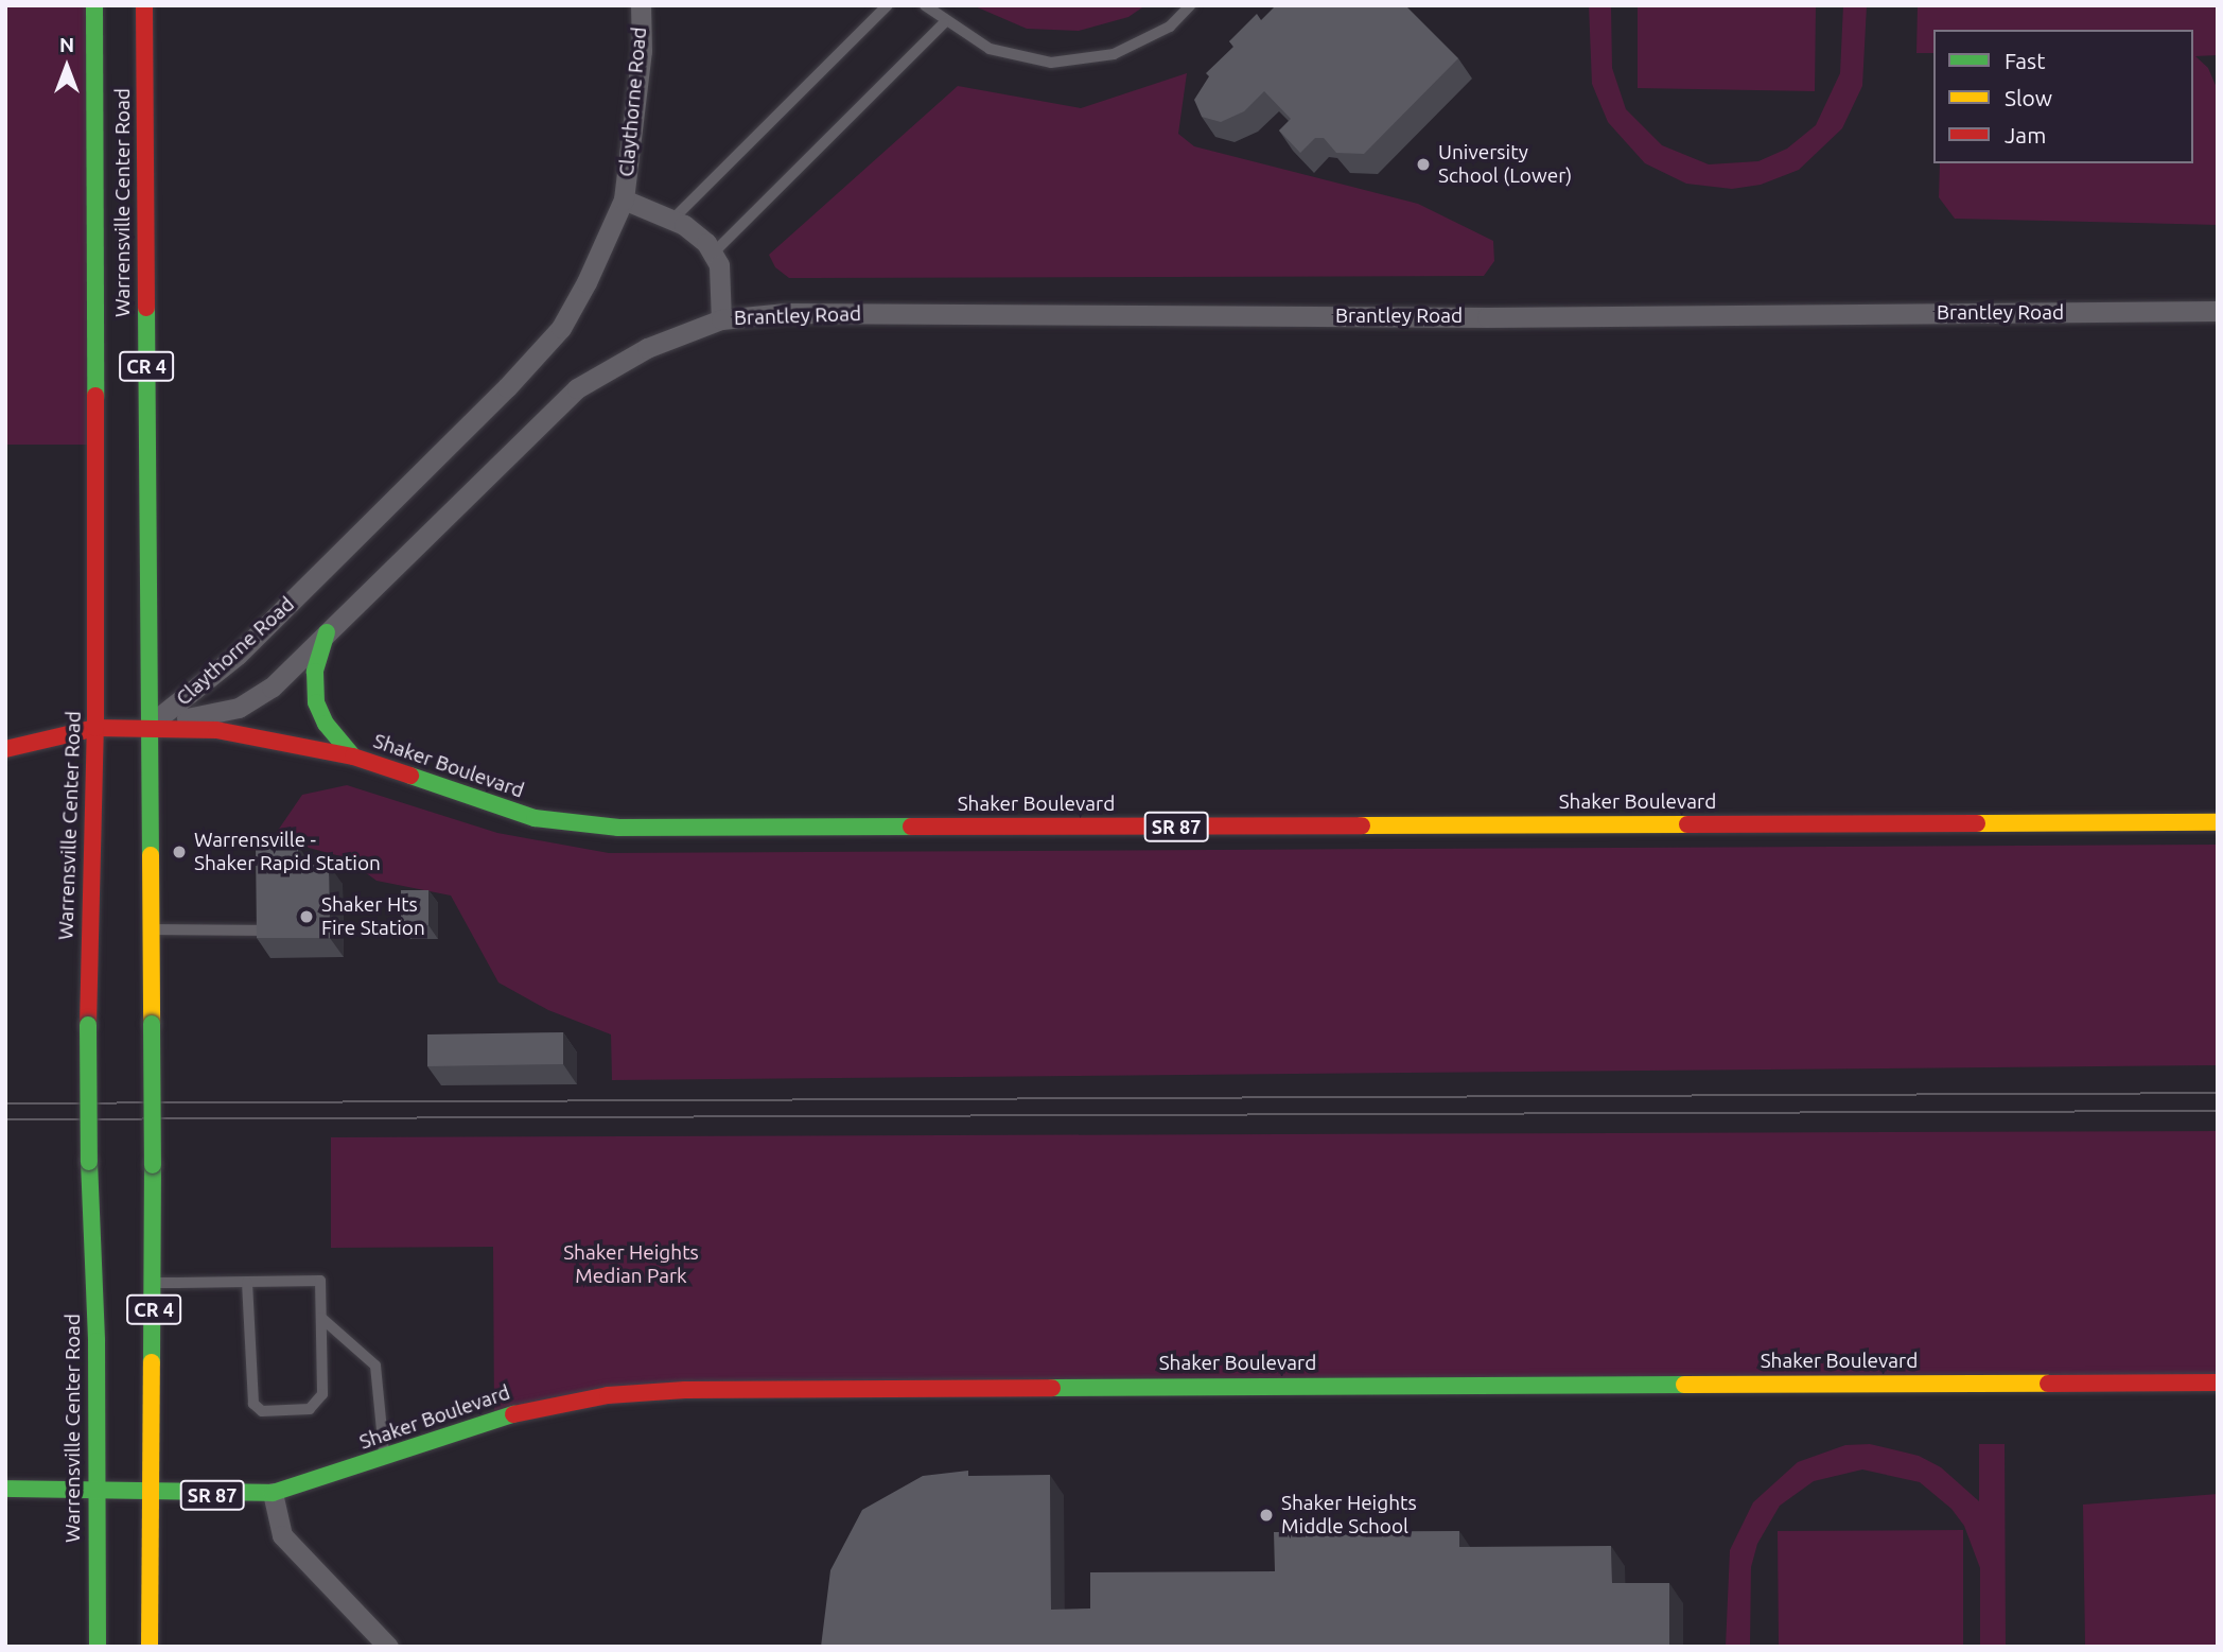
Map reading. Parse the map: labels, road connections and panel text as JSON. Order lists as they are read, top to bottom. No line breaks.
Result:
{"streets":{"main road":["Warrensville Center Road","CR 4","Shaker Boulevard","SR 87"],"street":["Claythorne Road","Brantley Road"]},"crossings":[["Claythorne Road","Warrensville Center Road"],["Claythorne Road","Brantley Road"],["Claythorne Road","Shaker Boulevard"],["Warrensville Center Road","Shaker Boulevard"]],"parks":["Shaker Heights Median Park"],"places":["University School (Lower)","Warrensville - Shaker Rapid Station","Shaker Hts Fire Station","Shaker Heights Middle School"],"legend":["Fast","Slow","Jam"],"north":"top"}
